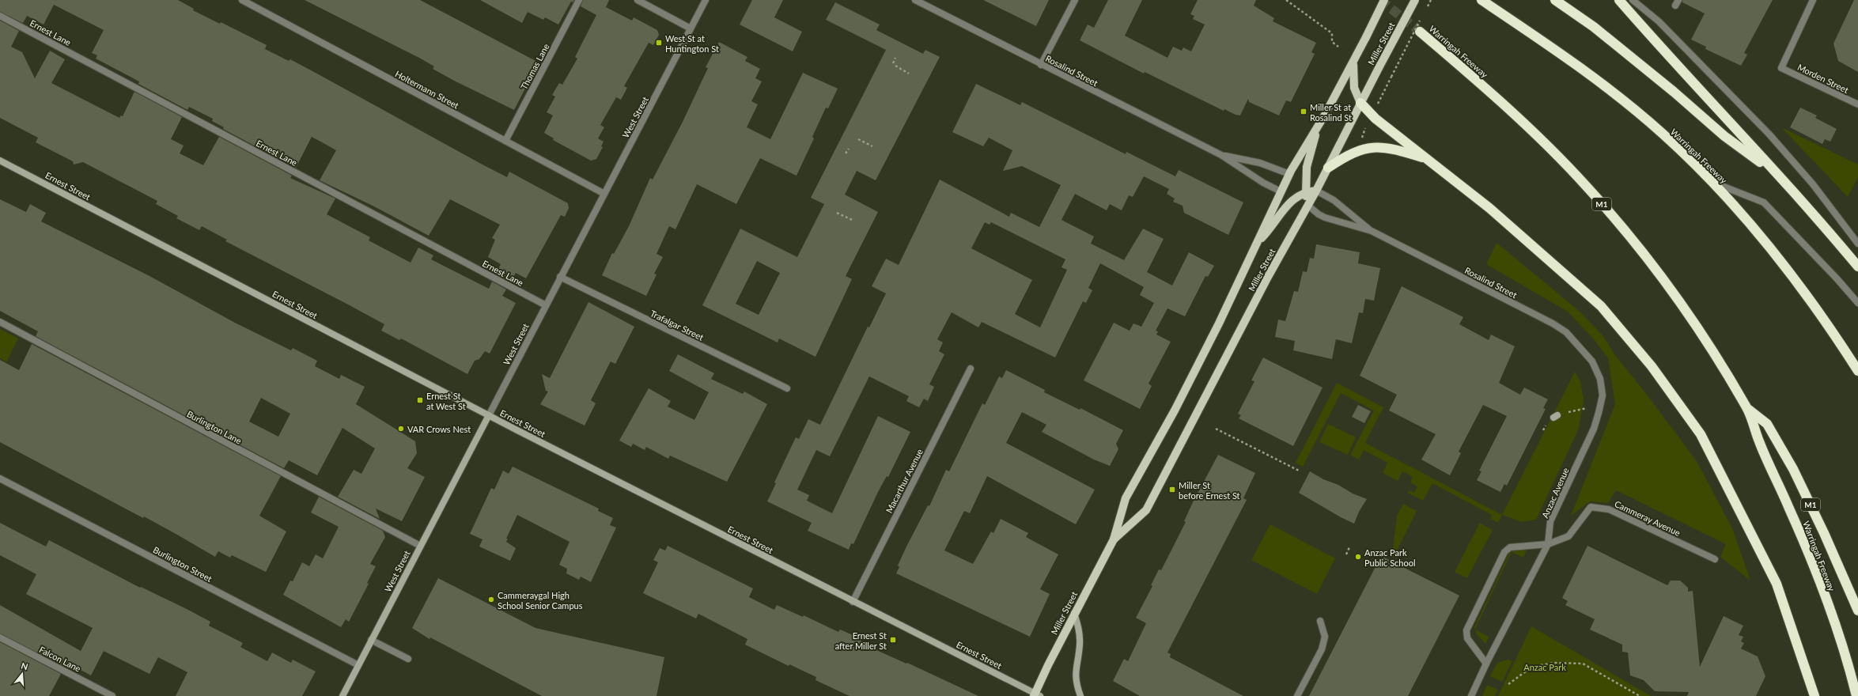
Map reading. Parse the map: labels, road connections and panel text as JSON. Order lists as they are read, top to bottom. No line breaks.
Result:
{"streets":{"highway":["Warringah Freeway","M1"],"main road":["Miller Street"],"street":["Ernest Lane","Thomas Lane","Rosalind Street","Morden Street","Holtermann Street","West Street","Ernest Street","Trafalgar Street","Burlington Lane","Macarthur Avenue","Anzac Avenue","Cammeray Avenue","Burlington Street","Falcon Lane"]},"crossings":[["Ernest Lane","West Street"],["Miller Street","Rosalind Street"],["Miller Street","Ernest Street"],["Thomas Lane","Holtermann Street"],["Rosalind Street","Anzac Avenue"],["Holtermann Street","West Street"],["West Street","Ernest Street"],["West Street","Trafalgar Street"],["West Street","Burlington Lane"],["West Street","Burlington Street"],["Ernest Street","Macarthur Avenue"],["Anzac Avenue","Cammeray Avenue"]],"parks":["Anzac Park"],"places":{"transit":["West St at Huntington St","Miller St at Rosalind St","Ernest St at West St","Miller St before Ernest St","Ernest St after Miller St"],"other":["VAR Crows Nest","Anzac Park Public School","Cammeraygal High School Senior Campus"]},"north":"top"}
